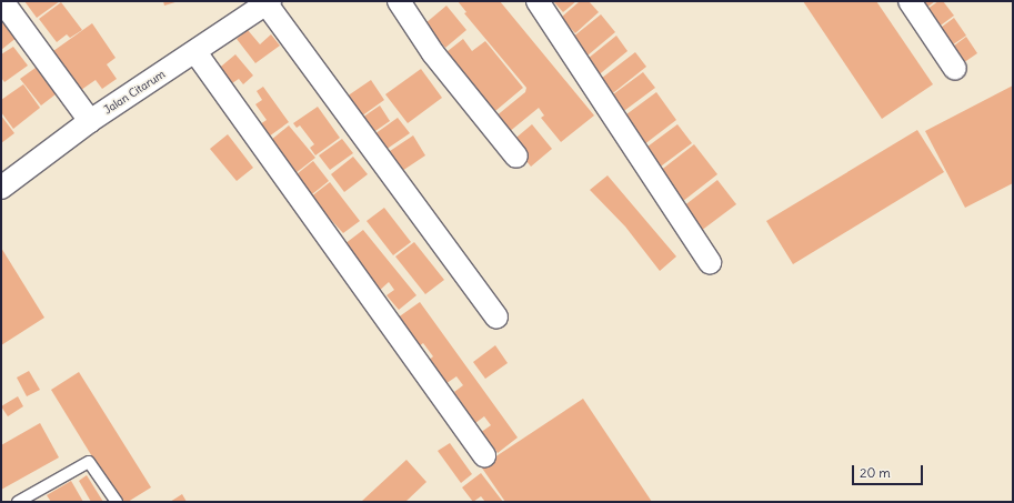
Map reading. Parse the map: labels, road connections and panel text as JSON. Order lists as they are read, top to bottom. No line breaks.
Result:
{"streets":{"street":["Jalan Citarum"]},"scale_bar":"20 m"}
